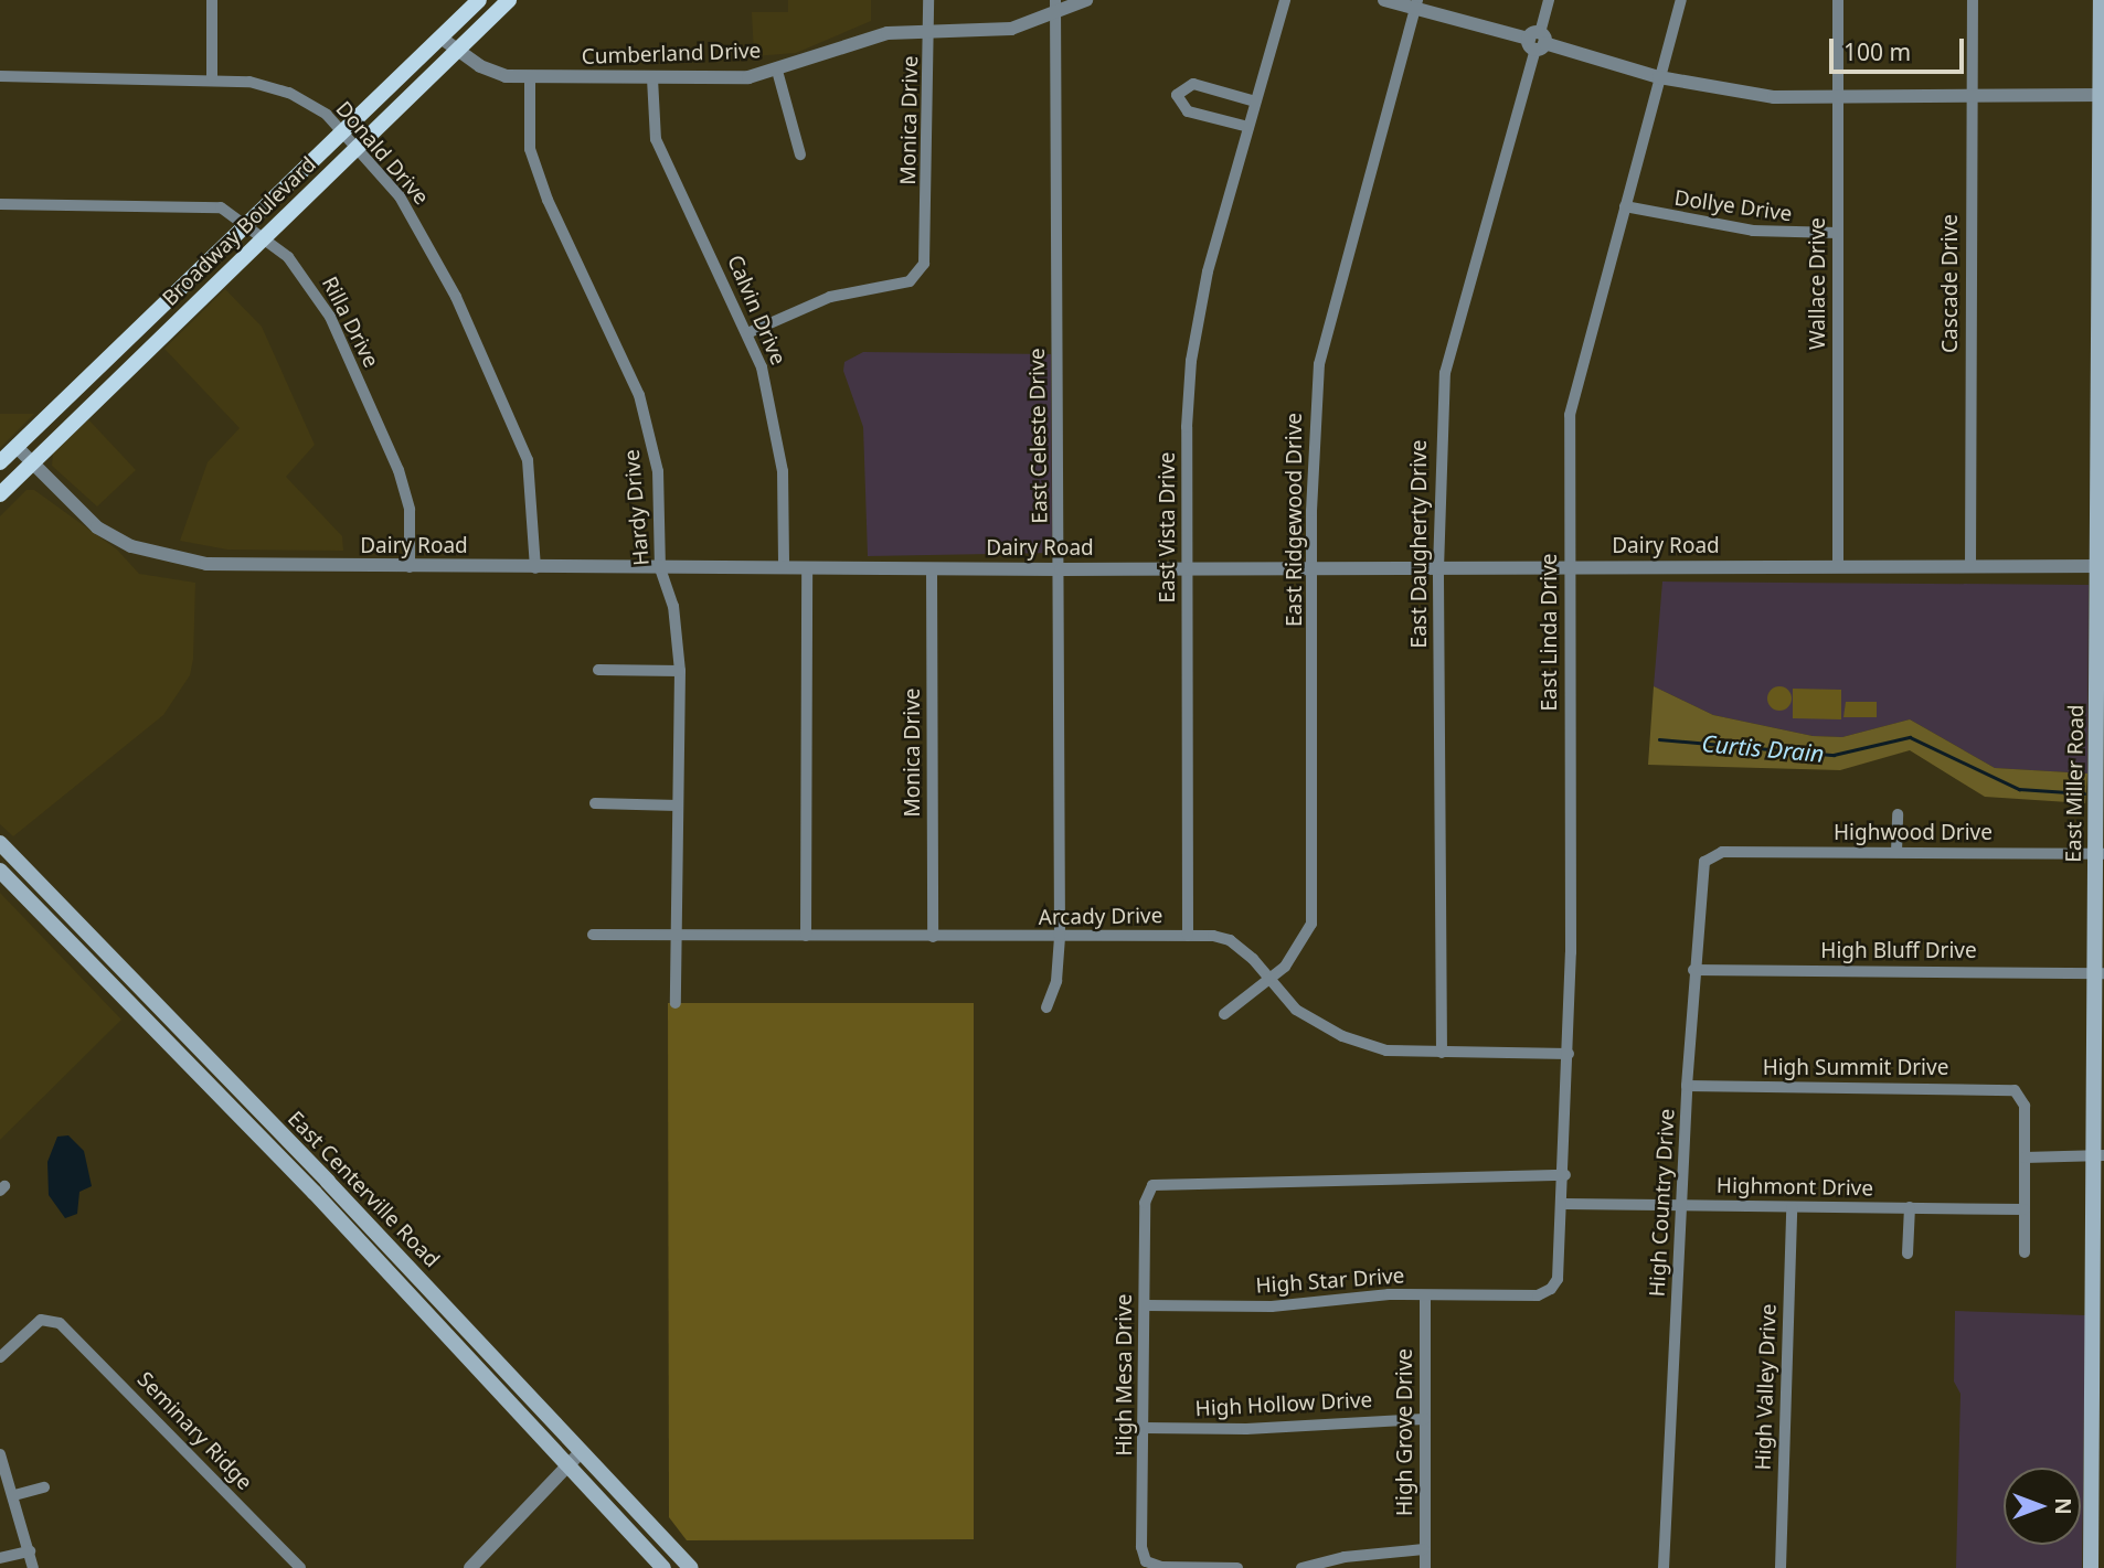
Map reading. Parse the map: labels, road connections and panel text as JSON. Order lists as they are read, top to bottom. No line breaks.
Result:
{"streets":{"main road":["Broadway Boulevard","East Miller Road","East Centerville Road"],"street":["Cumberland Drive","Monica Drive","Donald Drive","Dollye Drive","Wallace Drive","Cascade Drive","Calvin Drive","Rilla Drive","East Celeste Drive","Hardy Drive","East Ridgewood Drive","East Vista Drive","East Daugherty Drive","Dairy Road","East Linda Drive","Highwood Drive","Arcady Drive","High Bluff Drive","High Summit Drive","Highmont Drive","High Country Drive","High Star Drive","High Mesa Drive","High Valley Drive","High Hollow Drive","Seminary Ridge","High Grove Drive"]},"crossings":[["Cumberland Drive","Monica Drive"],["Cumberland Drive","Broadway Boulevard"],["Cumberland Drive","Calvin Drive"],["Cumberland Drive","East Celeste Drive"],["Cumberland Drive","Hardy Drive"],["Monica Drive","Calvin Drive"],["Monica Drive","Dairy Road"],["Monica Drive","Arcady Drive"],["Donald Drive","Broadway Boulevard"],["Donald Drive","Dairy Road"],["Dollye Drive","Wallace Drive"],["Dollye Drive","East Linda Drive"],["Broadway Boulevard","Rilla Drive"],["Broadway Boulevard","Dairy Road"],["Wallace Drive","Dairy Road"],["Cascade Drive","Dairy Road"],["Calvin Drive","Dairy Road"],["Rilla Drive","Dairy Road"],["East Celeste Drive","Dairy Road"],["East Celeste Drive","Arcady Drive"],["Hardy Drive","Dairy Road"],["Hardy Drive","Arcady Drive"],["East Ridgewood Drive","Dairy Road"],["East Ridgewood Drive","Arcady Drive"],["East Vista Drive","Dairy Road"],["East Vista Drive","Arcady Drive"],["East Daugherty Drive","Dairy Road"],["East Daugherty Drive","Arcady Drive"],["Dairy Road","East Linda Drive"],["Dairy Road","East Miller Road"],["East Linda Drive","Arcady Drive"],["East Linda Drive","Highmont Drive"],["East Linda Drive","High Star Drive"],["East Linda Drive","High Mesa Drive"],["East Miller Road","Highwood Drive"],["East Miller Road","High Bluff Drive"],["Highwood Drive","High Country Drive"],["High Bluff Drive","High Country Drive"],["High Summit Drive","High Country Drive"],["Highmont Drive","High Country Drive"],["Highmont Drive","High Valley Drive"],["High Star Drive","High Mesa Drive"],["High Star Drive","High Grove Drive"],["High Mesa Drive","High Hollow Drive"],["High Hollow Drive","High Grove Drive"]],"water":["Curtis Drain"],"scale_bar":"100 m","north":"right"}
